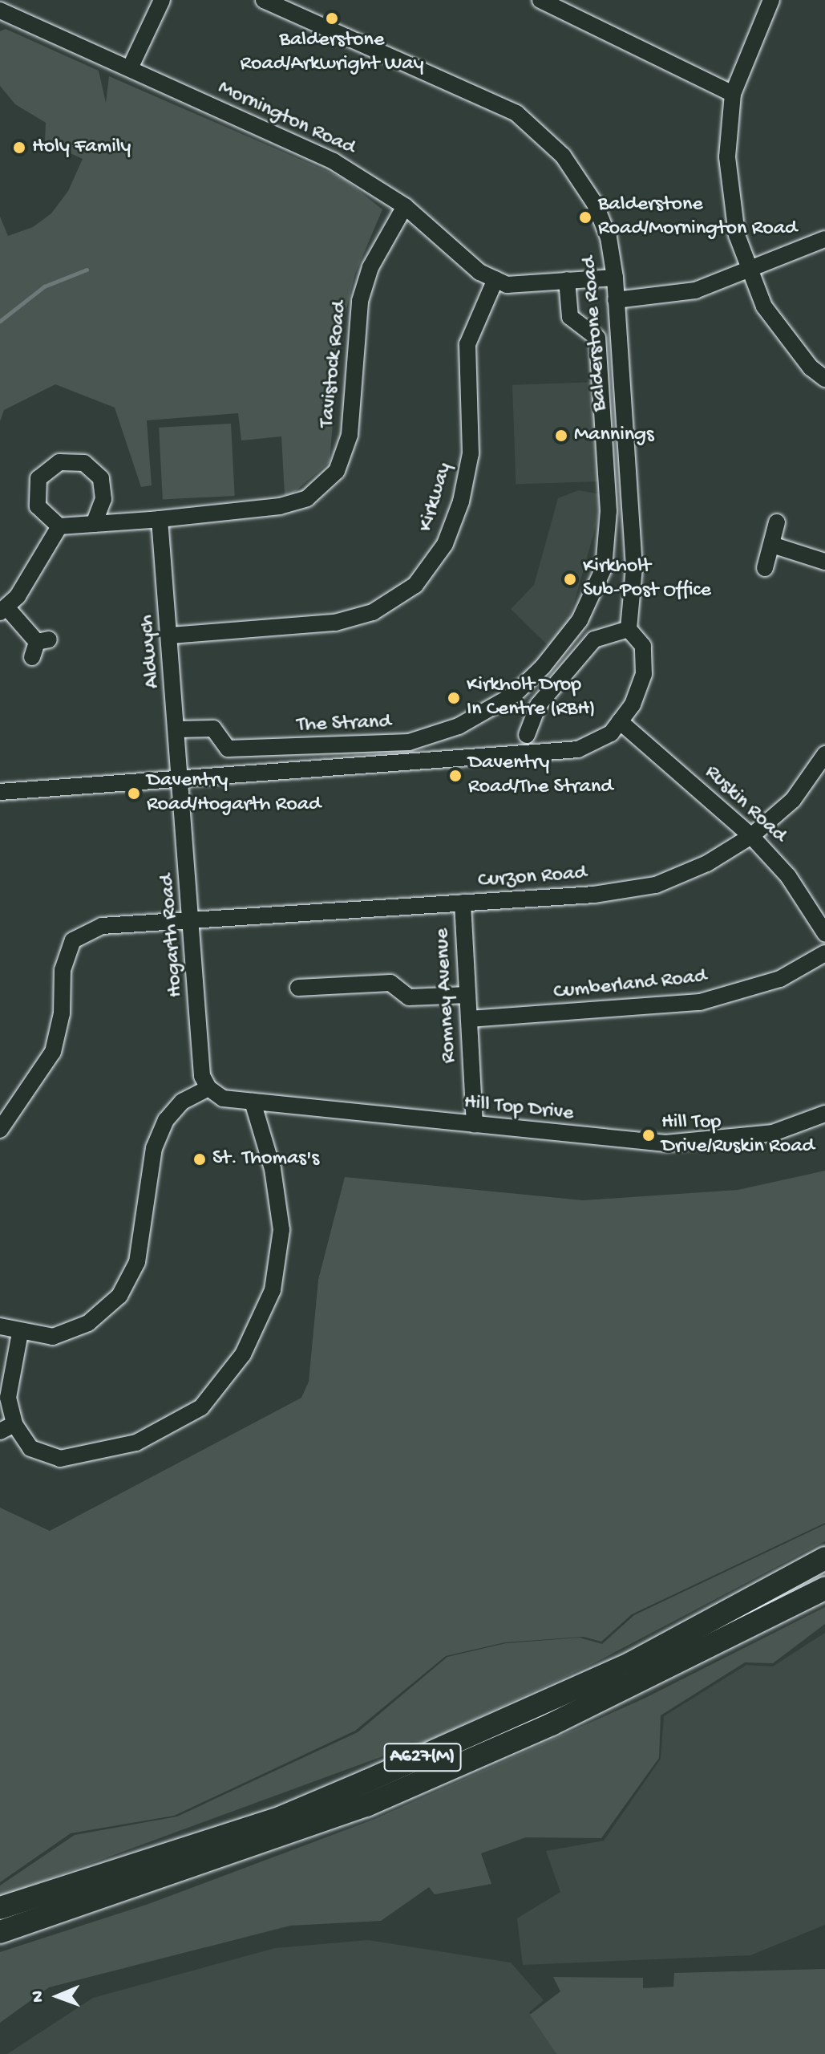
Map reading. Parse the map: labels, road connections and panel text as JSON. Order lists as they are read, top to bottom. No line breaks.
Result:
{"streets":{"highway":["A627(M)"],"street":["Mornington Road","Balderstone Road","Tavistock Road","Kirkway","Aldwych","The Strand","Ruskin Road","Curzon Road","Hogarth Road","Cumberland Road","Romney Avenue","Hill Top Drive"]},"crossings":[["Mornington Road","Balderstone Road"],["Mornington Road","Tavistock Road"],["Mornington Road","Kirkway"],["Mornington Road","The Strand"],["Tavistock Road","Aldwych"],["Kirkway","Aldwych"],["Aldwych","The Strand"],["Aldwych","Hogarth Road"],["Ruskin Road","Curzon Road"],["Curzon Road","Hogarth Road"],["Curzon Road","Romney Avenue"],["Hogarth Road","Hill Top Drive"],["Cumberland Road","Romney Avenue"],["Romney Avenue","Hill Top Drive"]],"places":["Balderstone Road/Arkwright Way","Holy Family","Balderstone Road/Mornington Road","Mannings","Kirkholt Sub-Post Office","Kirkholt Drop In Centre (RBH)","Daventry Road/The Strand","Daventry Road/Hogarth Road","Hill Top Drive/Ruskin Road","St. Thomas's"],"north":"left"}
